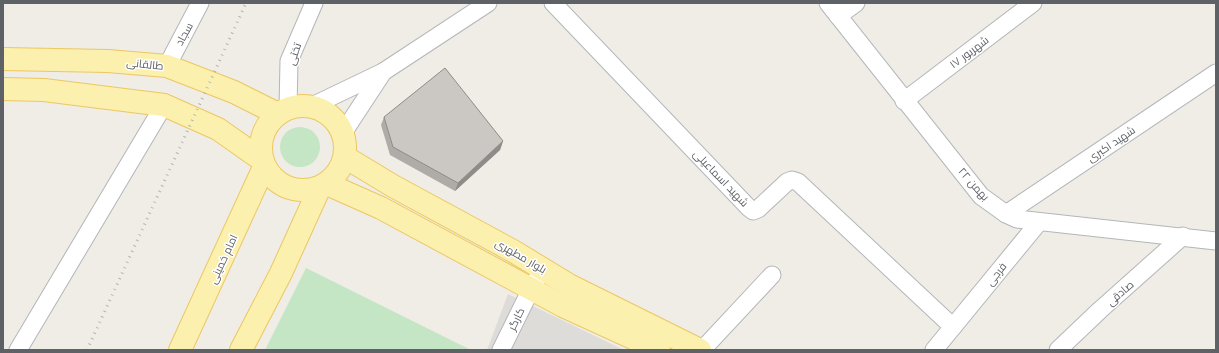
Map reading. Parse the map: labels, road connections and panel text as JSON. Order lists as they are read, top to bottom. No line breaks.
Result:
{"streets":{"main road":["طالقانی","بلوار مطهری","امام خمینی"],"street":["سجاد","۱۷ شهریور","تختی","شهید اکبری","شهید اسماعیلی","۲۲ بهمن","فرجی","صادقی","کارگر"]},"crossings":[["سجاد","طالقانی"],["۱۷ شهریور","۲۲ بهمن"],["تختی","طالقانی"],["تختی","بلوار مطهری"],["تختی","امام خمینی"],["طالقانی","بلوار مطهری"],["طالقانی","امام خمینی"],["شهید اکبری","۲۲ بهمن"],["شهید اسماعیلی","فرجی"],["۲۲ بهمن","فرجی"],["۲۲ بهمن","صادقی"],["بلوار مطهری","امام خمینی"],["بلوار مطهری","کارگر"]]}
